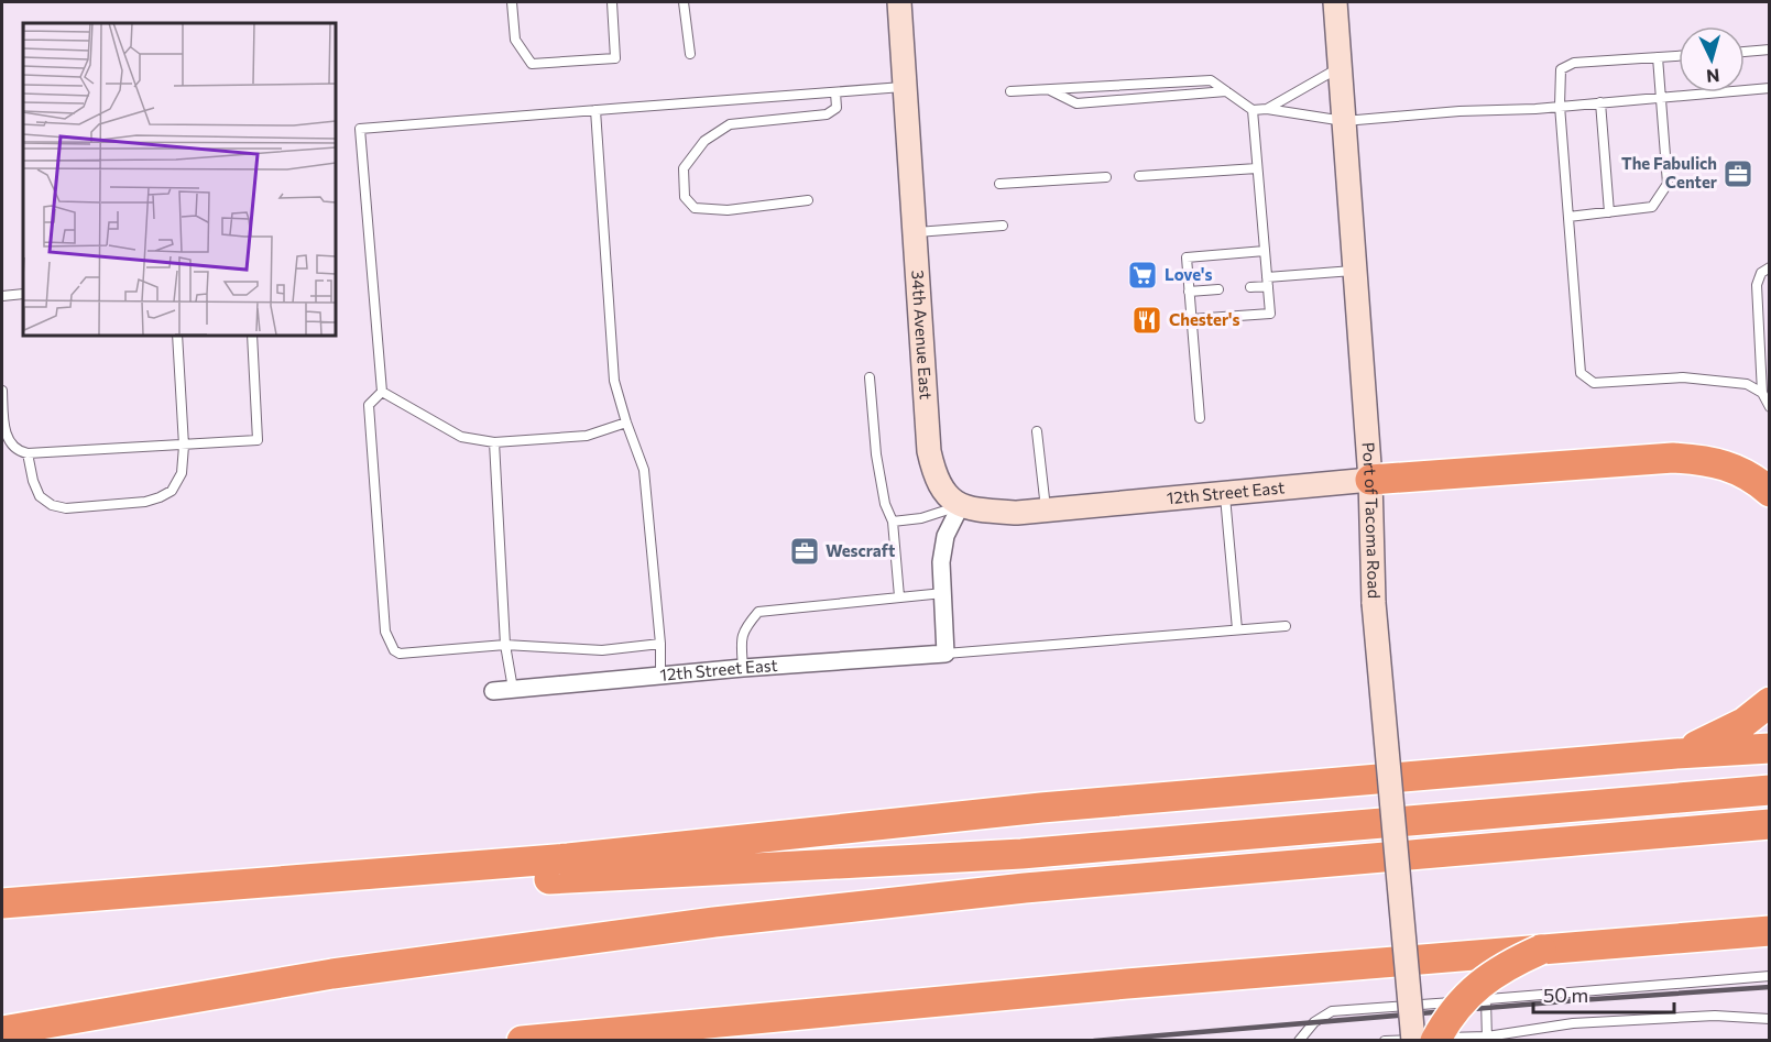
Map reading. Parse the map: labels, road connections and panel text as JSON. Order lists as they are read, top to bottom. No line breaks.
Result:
{"streets":{"main road":["34th Avenue East","12th Street East","Port of Tacoma Road"]},"crossings":[["34th Avenue East","12th Street East"],["12th Street East","Port of Tacoma Road"]],"places":{"office":["The Fabulich Center","Wescraft"],"supermarket":["Love's"],"restaurant":["Chester's"]},"scale_bar":"50 m","north":"bottom"}
